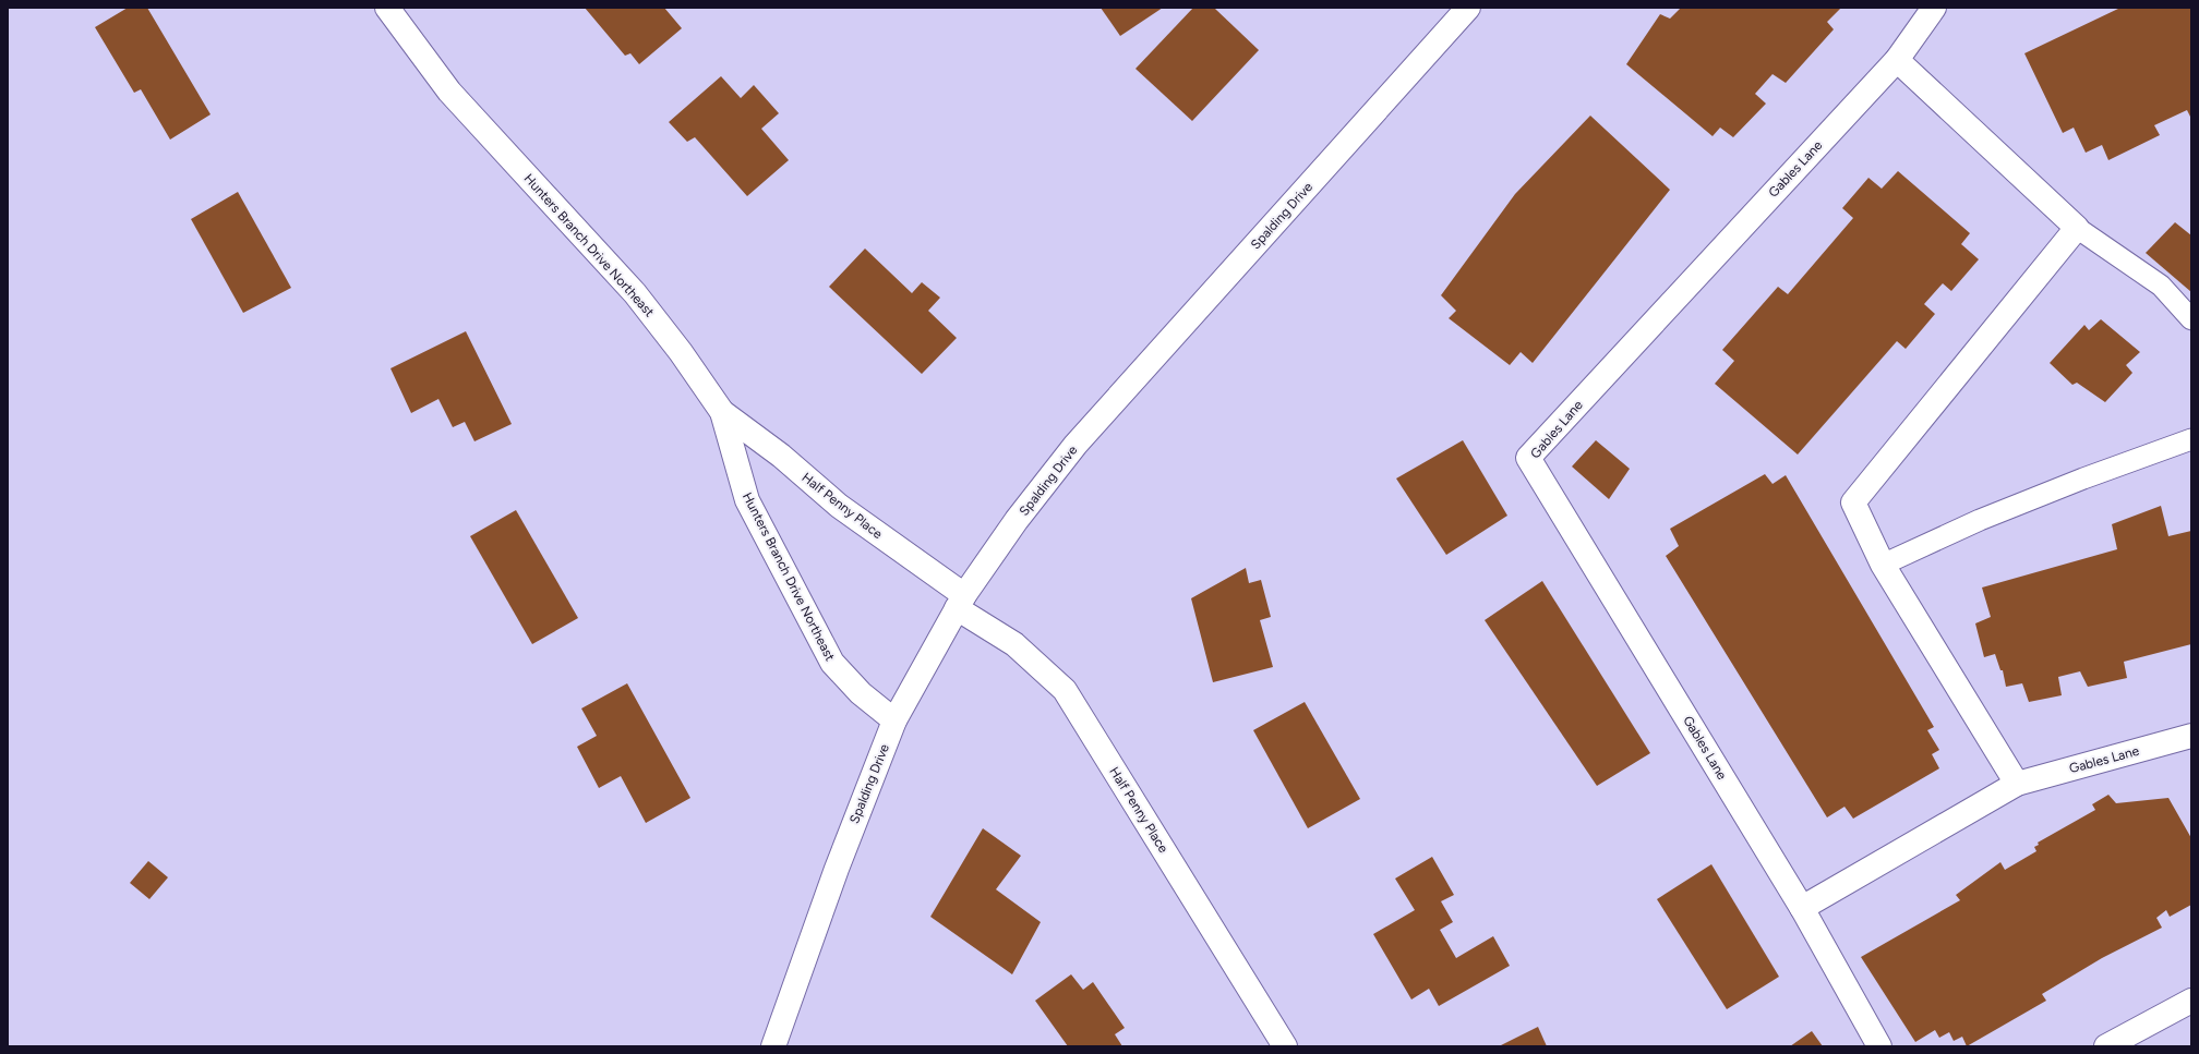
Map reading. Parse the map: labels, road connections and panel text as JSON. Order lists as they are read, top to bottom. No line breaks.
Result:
{"streets":{"street":["Gables Lane","Spalding Drive","Hunters Branch Drive Northeast","Half Penny Place"]},"crossings":[["Spalding Drive","Hunters Branch Drive Northeast"],["Spalding Drive","Half Penny Place"],["Hunters Branch Drive Northeast","Half Penny Place"]]}
